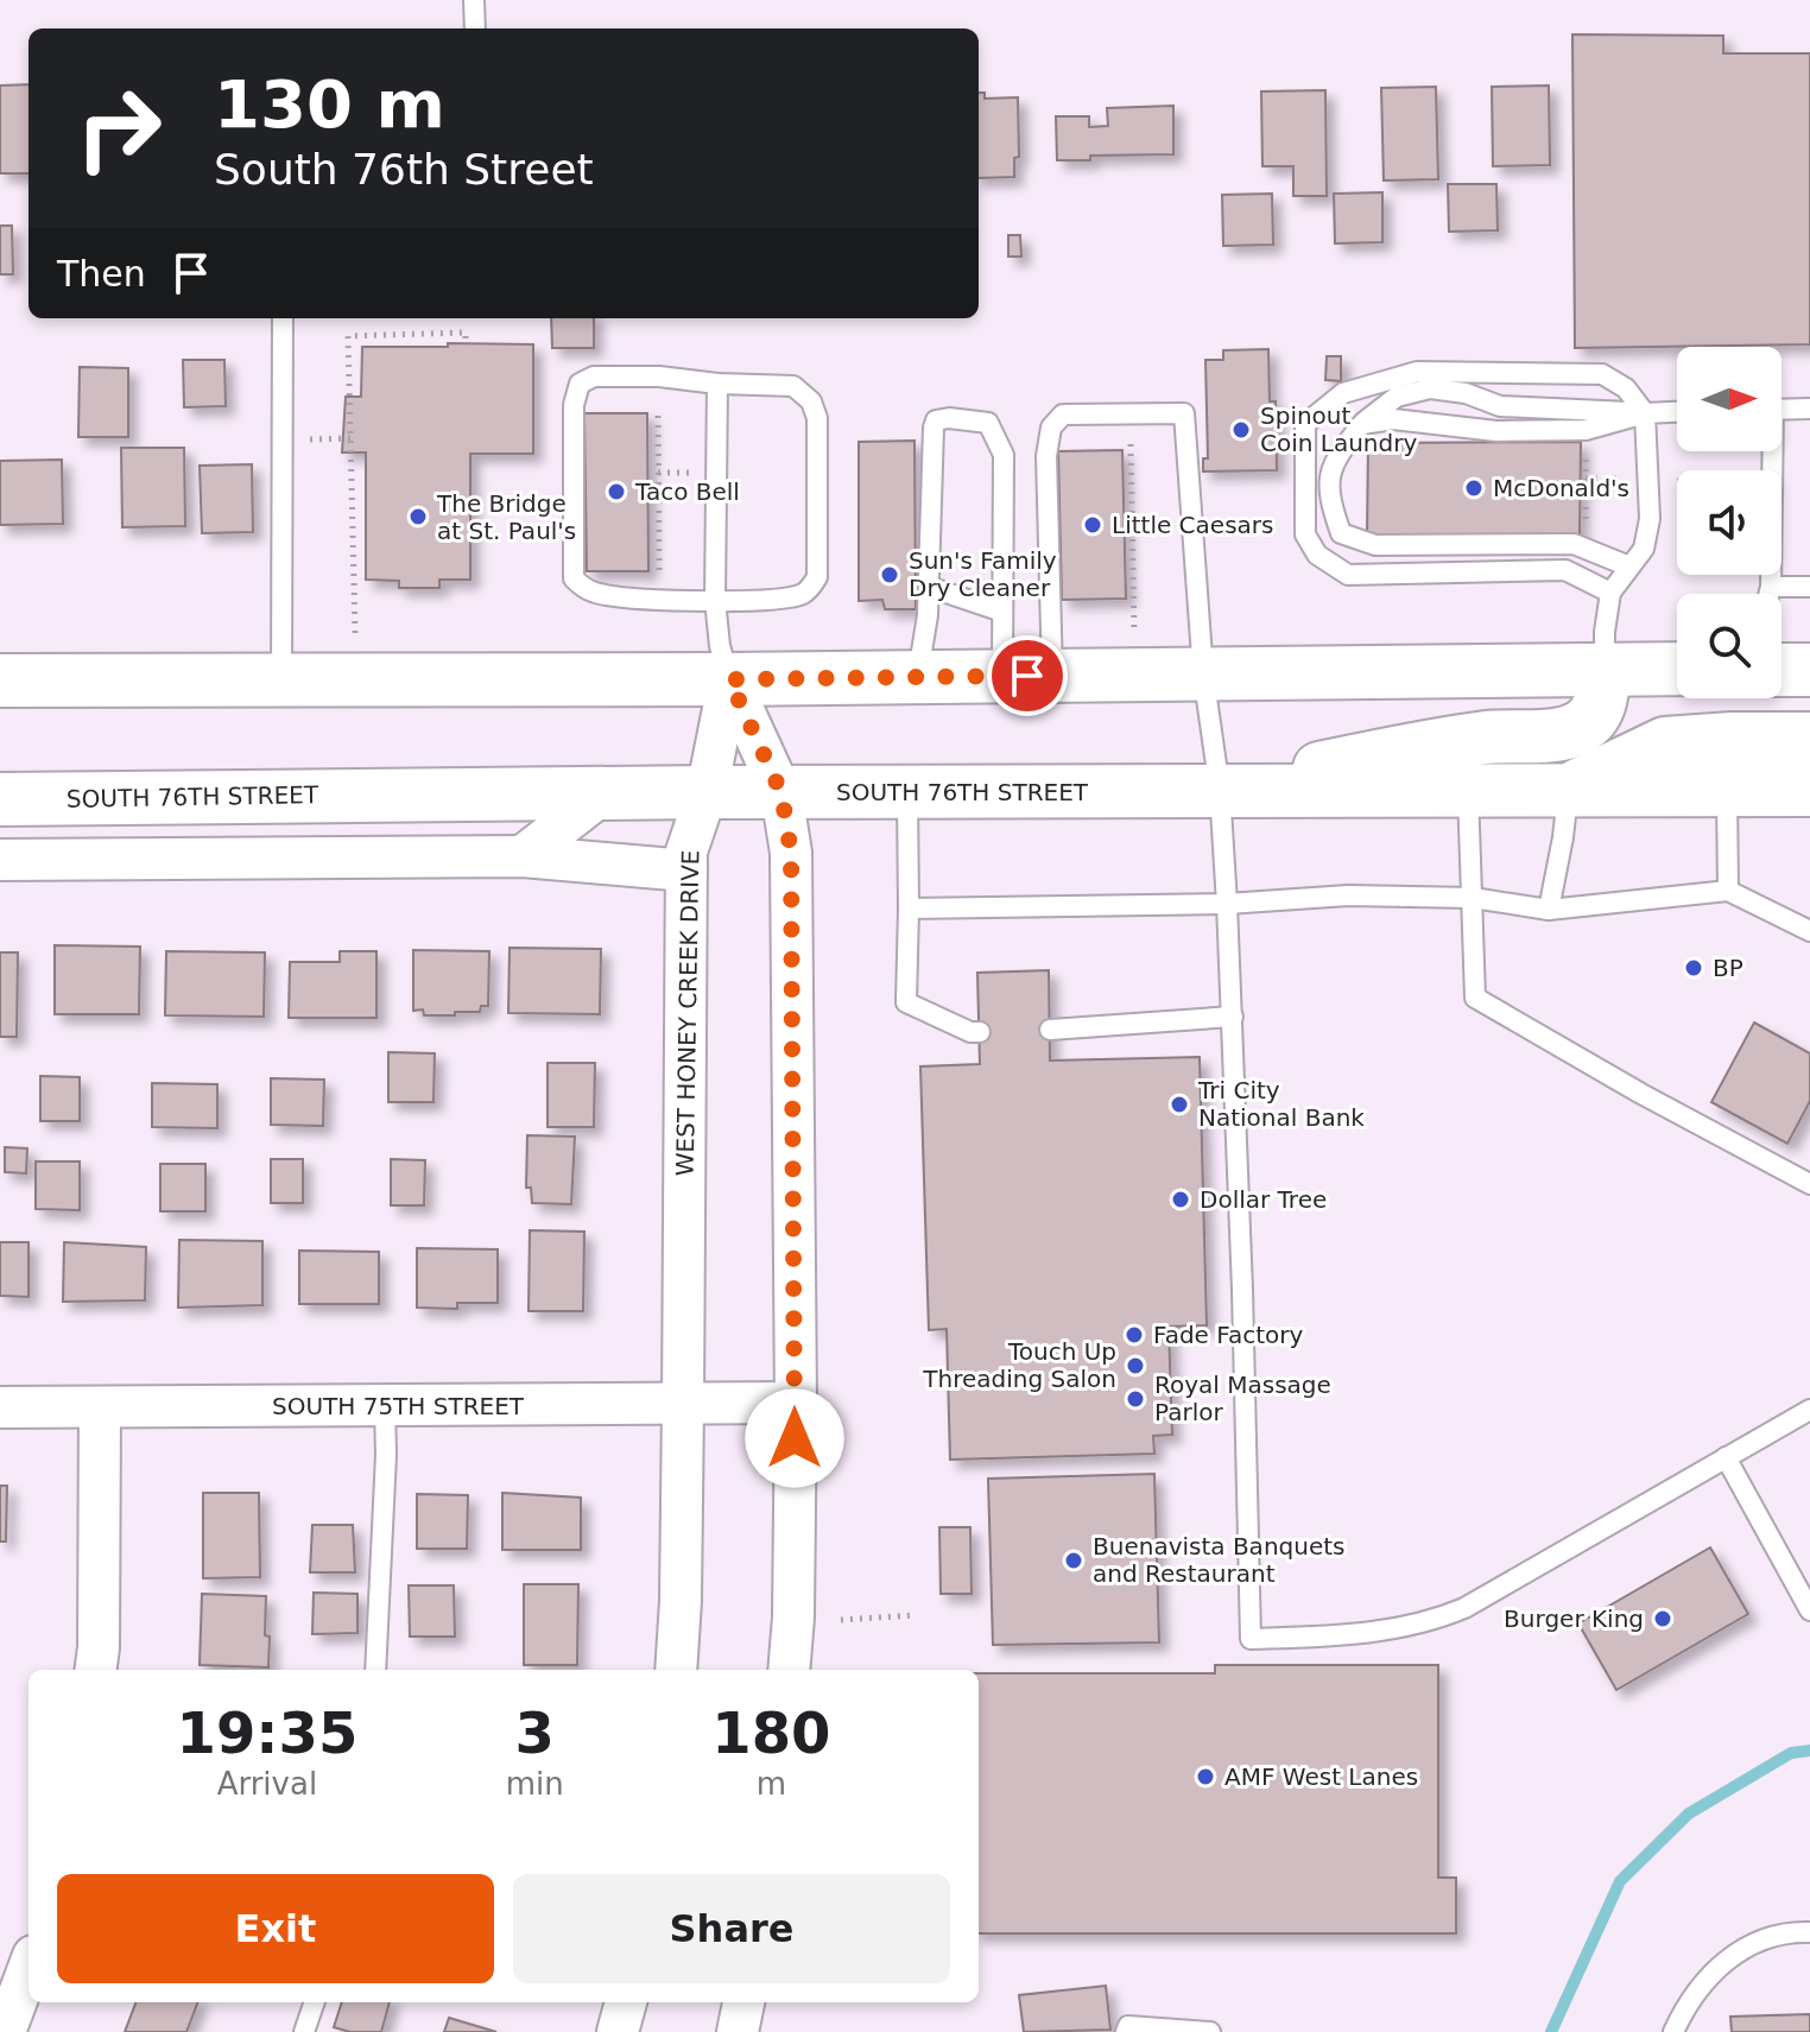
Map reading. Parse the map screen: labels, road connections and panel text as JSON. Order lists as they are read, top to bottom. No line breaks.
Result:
{"streets":{"main road":["SOUTH 76TH STREET"],"street":["WEST HONEY CREEK DRIVE","SOUTH 75TH STREET"]},"crossings":[["SOUTH 76TH STREET","WEST HONEY CREEK DRIVE"],["WEST HONEY CREEK DRIVE","SOUTH 75TH STREET"]],"places":["Spinout Coin Laundry","McDonald's","Taco Bell","The Bridge at St. Paul's","Little Caesars","Sun's Family Dry Cleaner","BP","Tri City National Bank","Dollar Tree","Fade Factory","Touch Up Threading Salon","Royal Massage Parlor","Buenavista Banquets and Restaurant","Burger King","AMF West Lanes"],"north":"right","page":{"turn":["130 m","South 76th Street"],"then":"Then","eta":["19:35","Arrival","3","min","180","m"],"buttons":["Exit","Share"]}}
